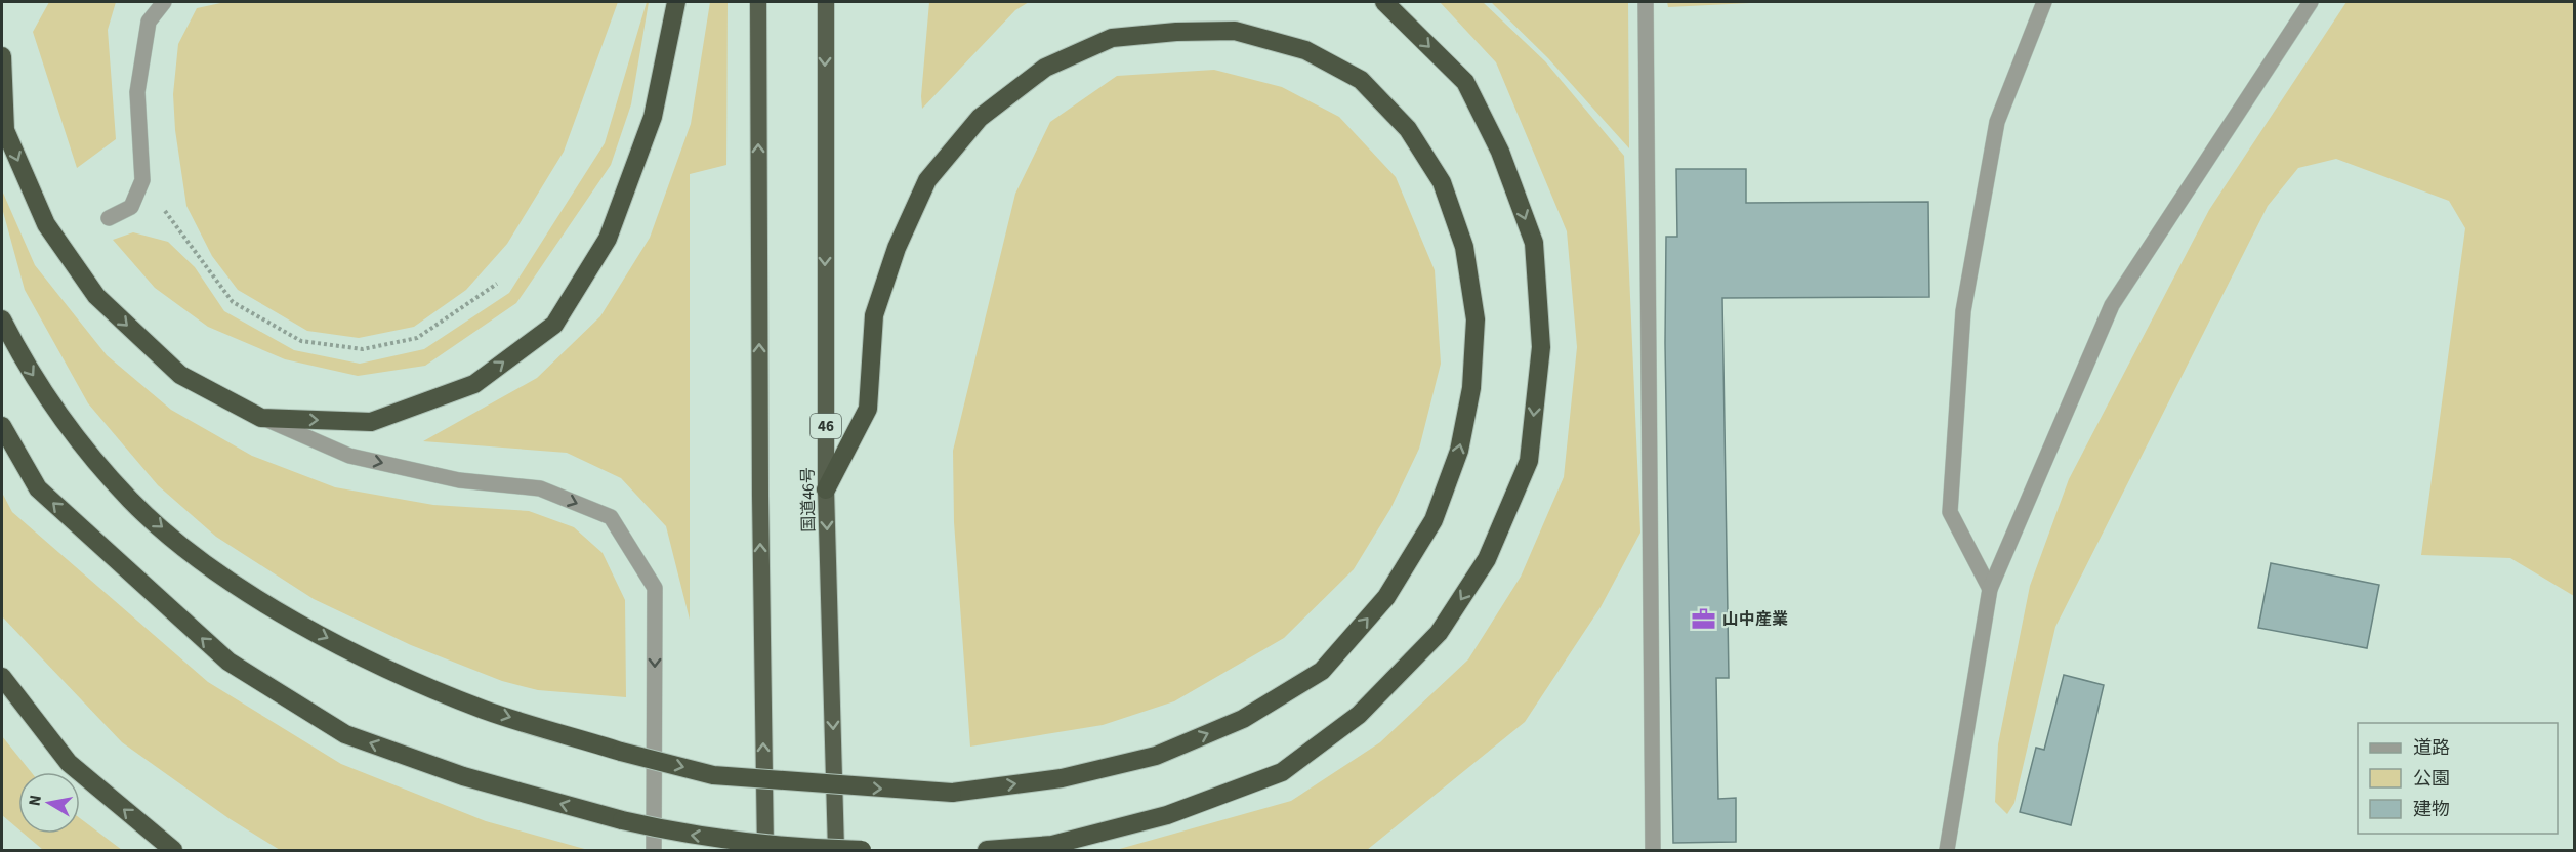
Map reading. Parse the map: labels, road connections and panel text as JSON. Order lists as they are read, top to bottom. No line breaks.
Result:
{"streets":{"highway":["46","国道46号"]},"places":{"office":["山中産業"]},"legend":["道路","公園","建物"],"north":"left"}
